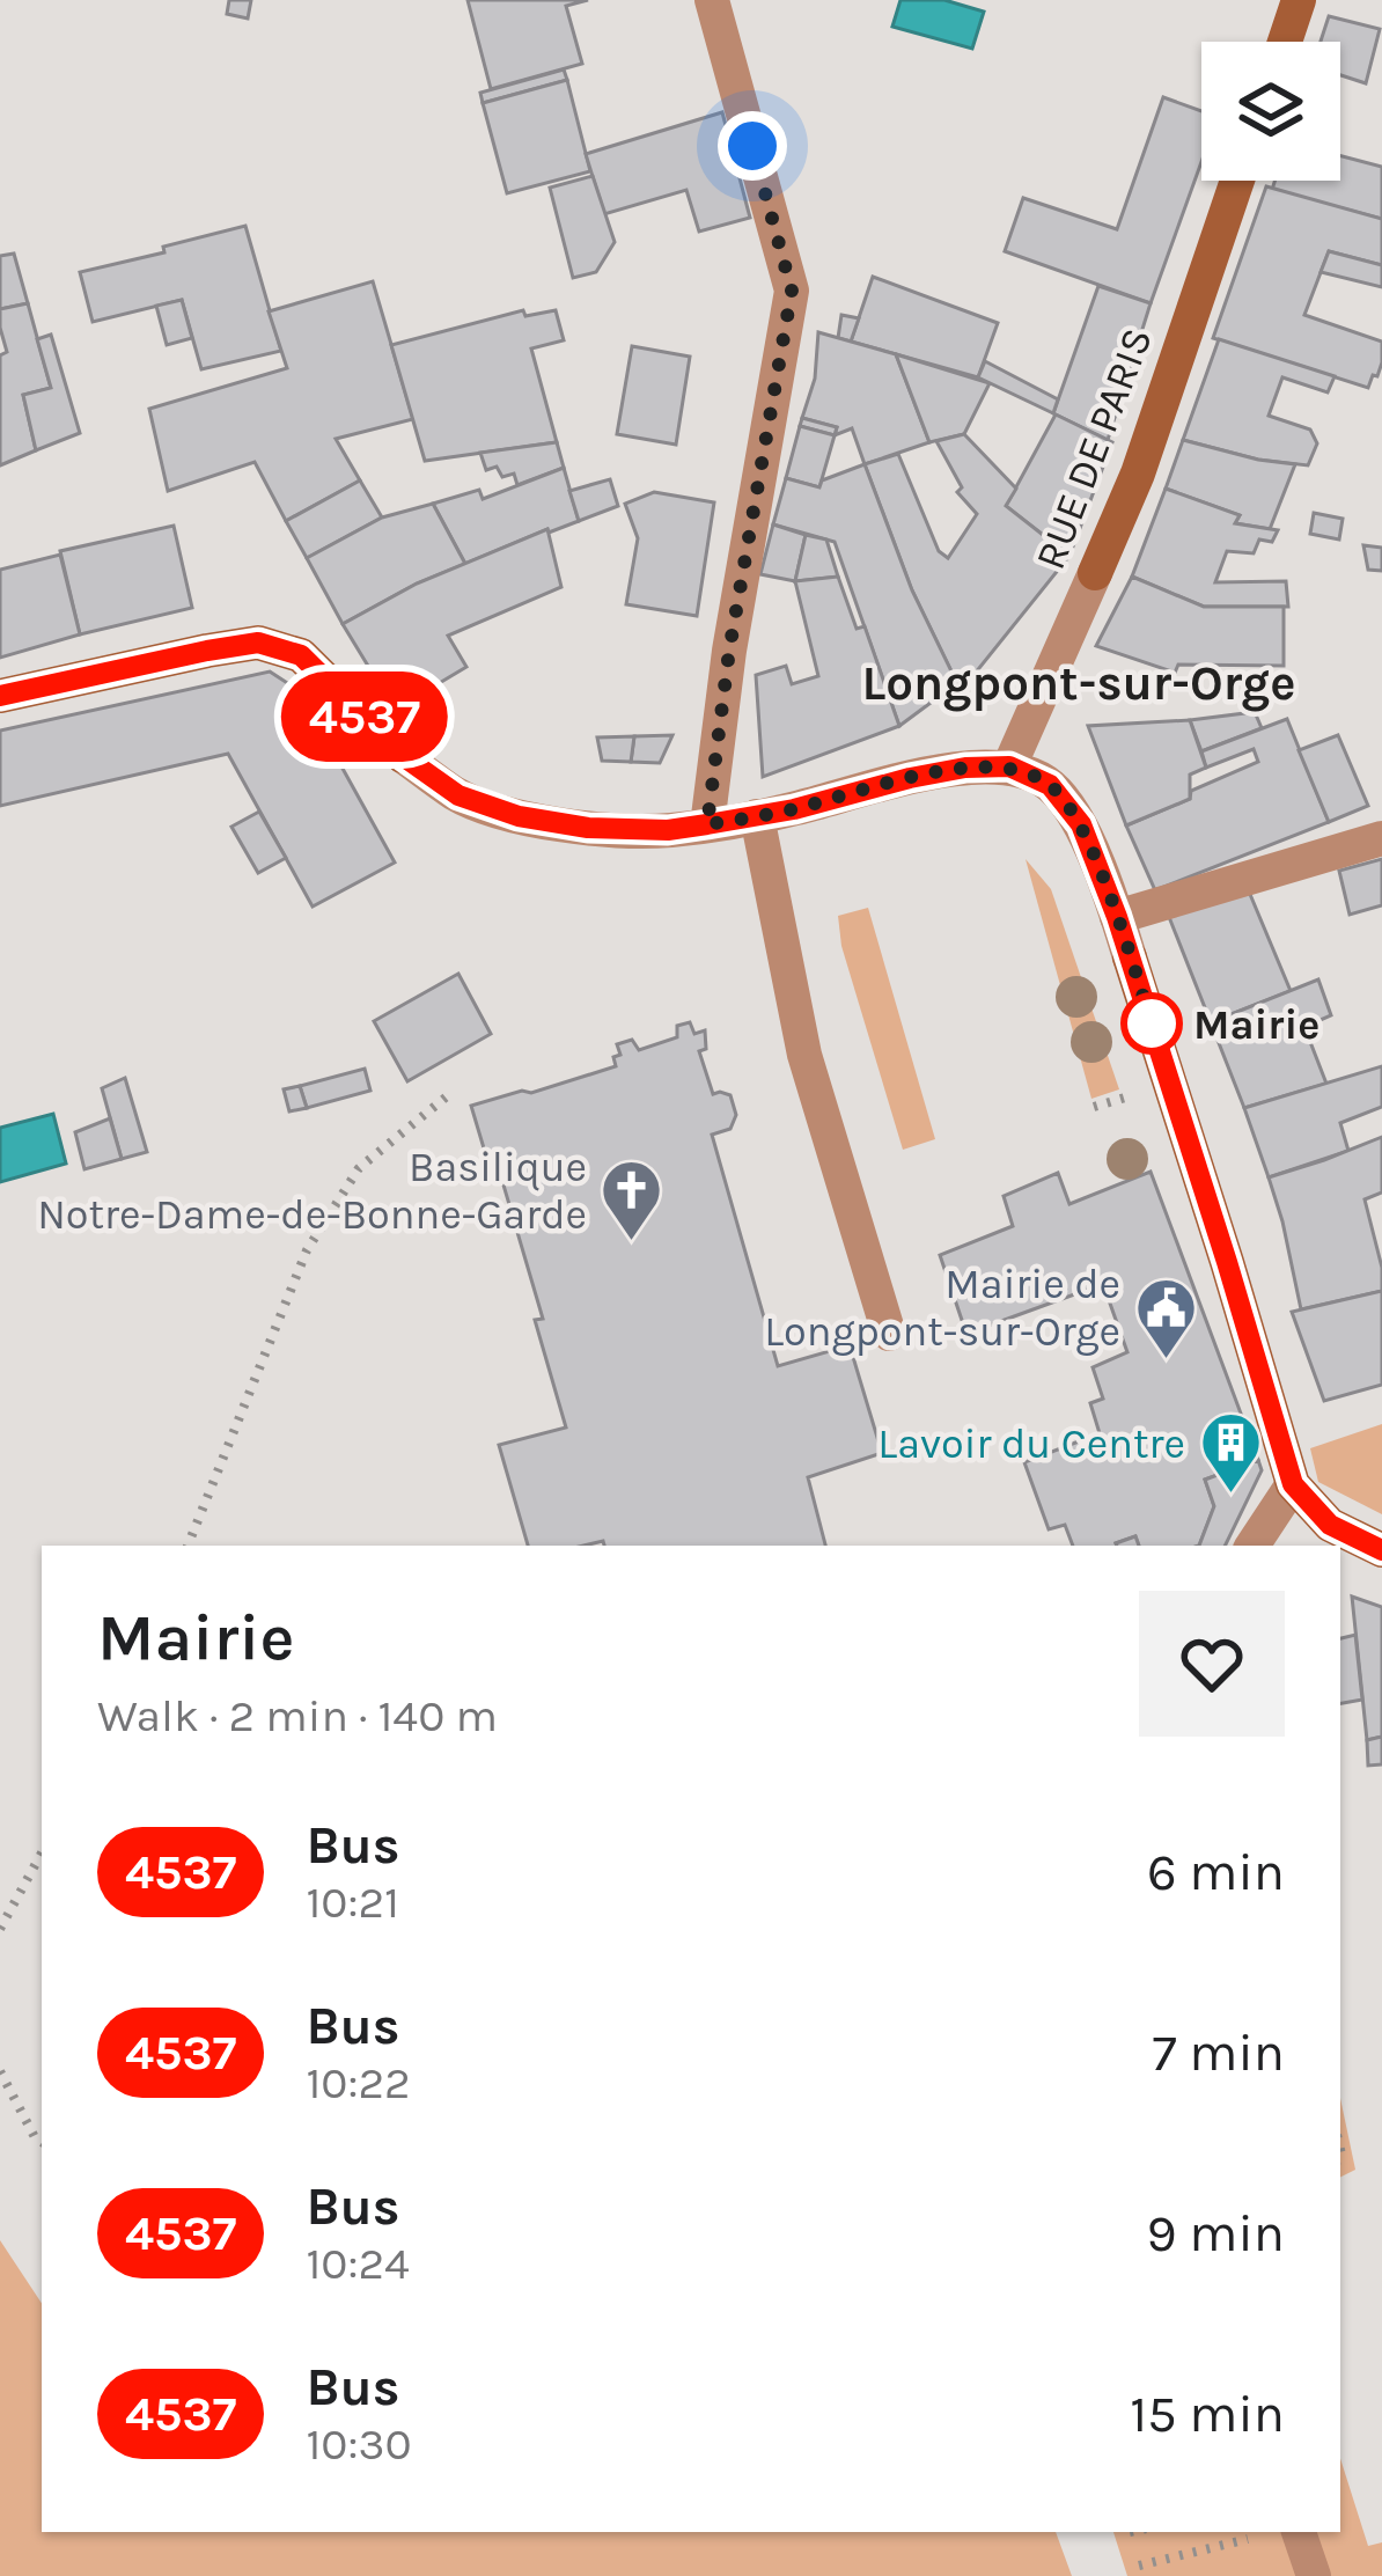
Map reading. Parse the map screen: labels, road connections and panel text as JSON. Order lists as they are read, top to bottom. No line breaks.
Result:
{"streets":{"main road":["RUE DE PARIS"]},"districts":["Longpont-sur-Orge"],"places":{"other":["Mairie"],"church":["Basilique Notre-Dame-de-Bonne-Garde"],"public building":["Mairie de Longpont-sur-Orge"],"building":["Lavoir du Centre"]},"lines":["bus line 4537"],"page":{"on_map":"4537","heading":["Mairie","Walk · 2 min · 140 m"],"list":[{"mark":"4537","name":"Bus","note":"10:21","value":"6 min"},{"mark":"4537","name":"Bus","note":"10:22","value":"7 min"},{"mark":"4537","name":"Bus","note":"10:24","value":"9 min"},{"mark":"4537","name":"Bus","note":"10:30","value":"15 min"}]}}
